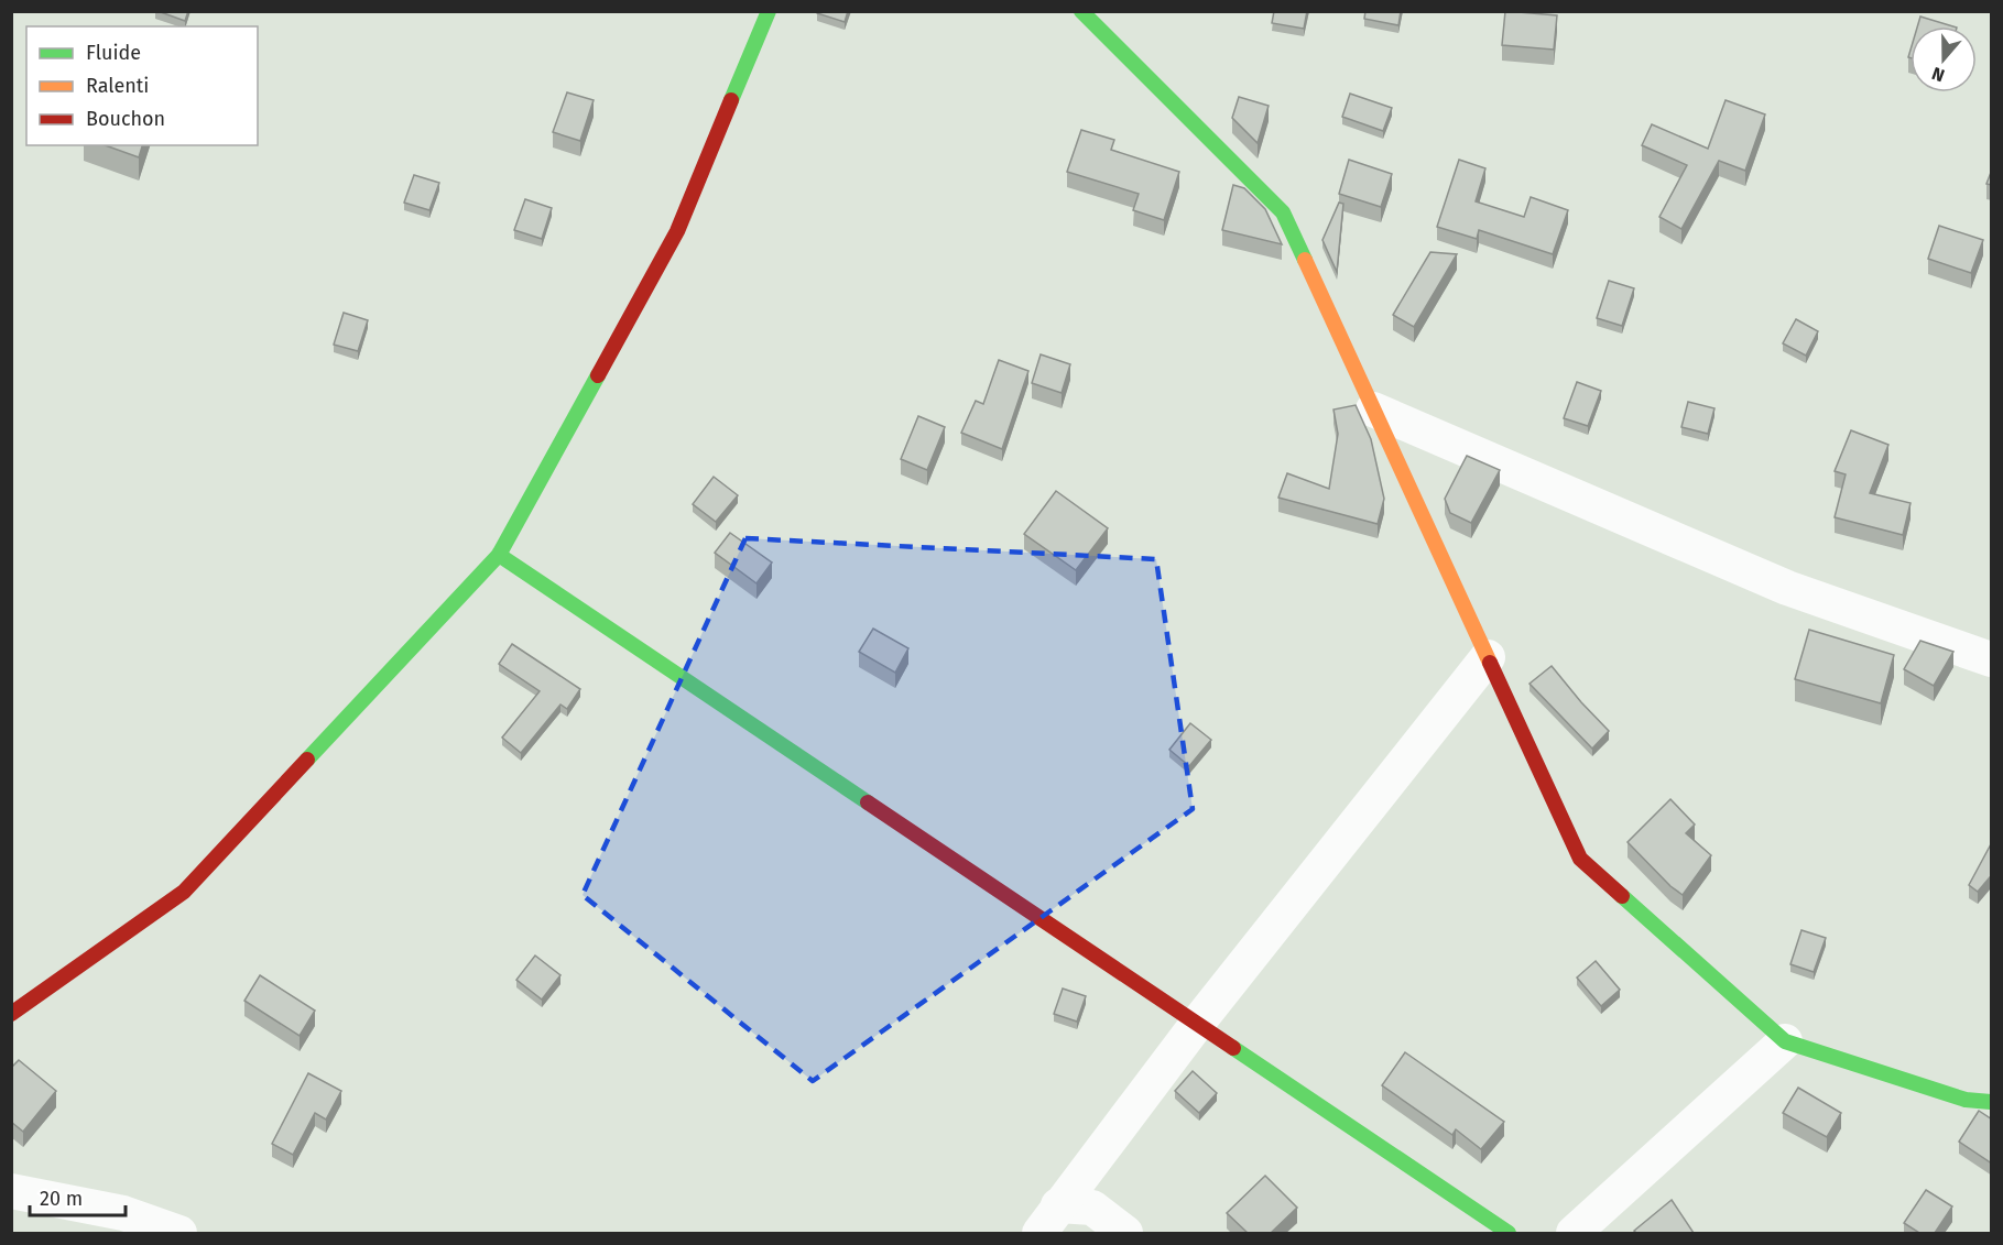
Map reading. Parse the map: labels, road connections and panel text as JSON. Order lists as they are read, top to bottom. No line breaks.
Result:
{"legend":["Fluide","Ralenti","Bouchon"],"scale_bar":"20 m","north":"bottom"}
